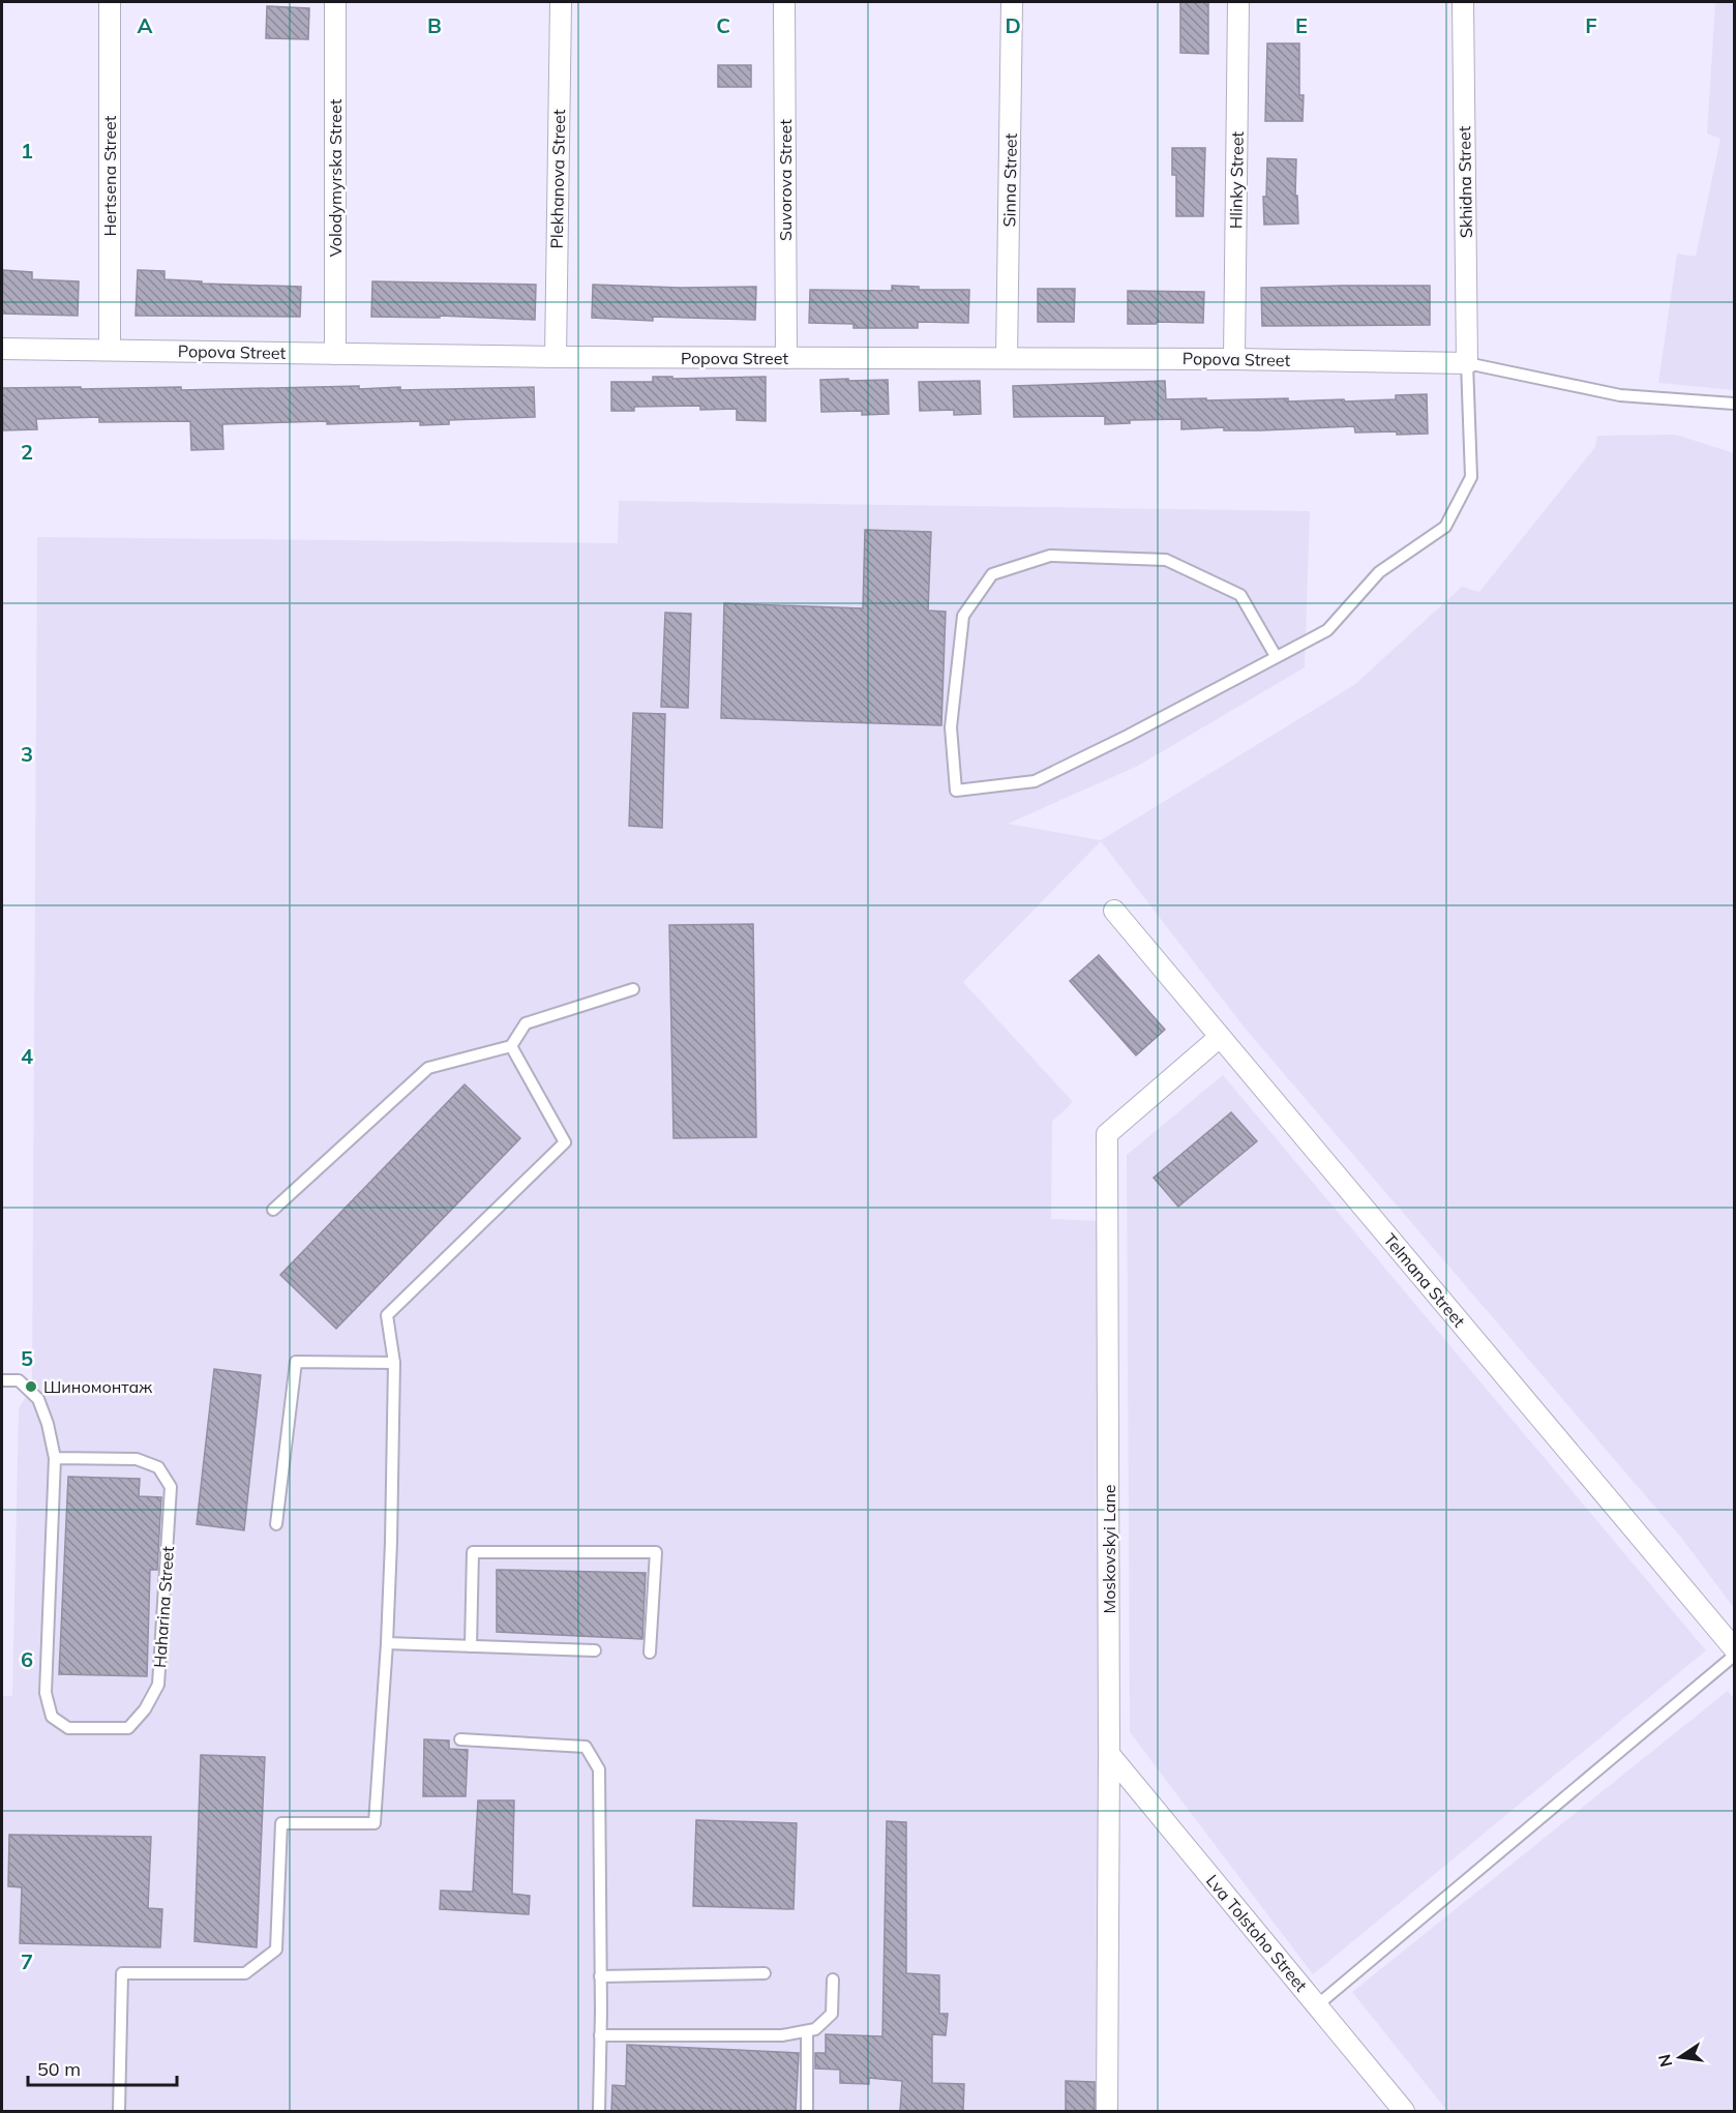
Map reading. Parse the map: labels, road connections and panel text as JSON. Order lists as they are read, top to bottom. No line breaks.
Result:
{"streets":{"street":["Hertsena Street","Volodymyrska Street","Plekhanova Street","Suvorova Street","Sinna Street","Hlinky Street","Skhidna Street","Popova Street","Telmana Street","Moskovskyi Lane","Lva Tolstoho Street"],"lane":["Haharina Street"]},"crossings":[["Hertsena Street","Popova Street"],["Volodymyrska Street","Popova Street"],["Plekhanova Street","Popova Street"],["Suvorova Street","Popova Street"],["Sinna Street","Popova Street"],["Hlinky Street","Popova Street"],["Skhidna Street","Popova Street"],["Telmana Street","Moskovskyi Lane"],["Moskovskyi Lane","Lva Tolstoho Street"]],"places":["Шиномонтаж"],"scale_bar":"50 m","north":"left","grid":{"columns":["A","B","C","D","E","F"],"rows":["1","2","3","4","5","6","7"]}}
